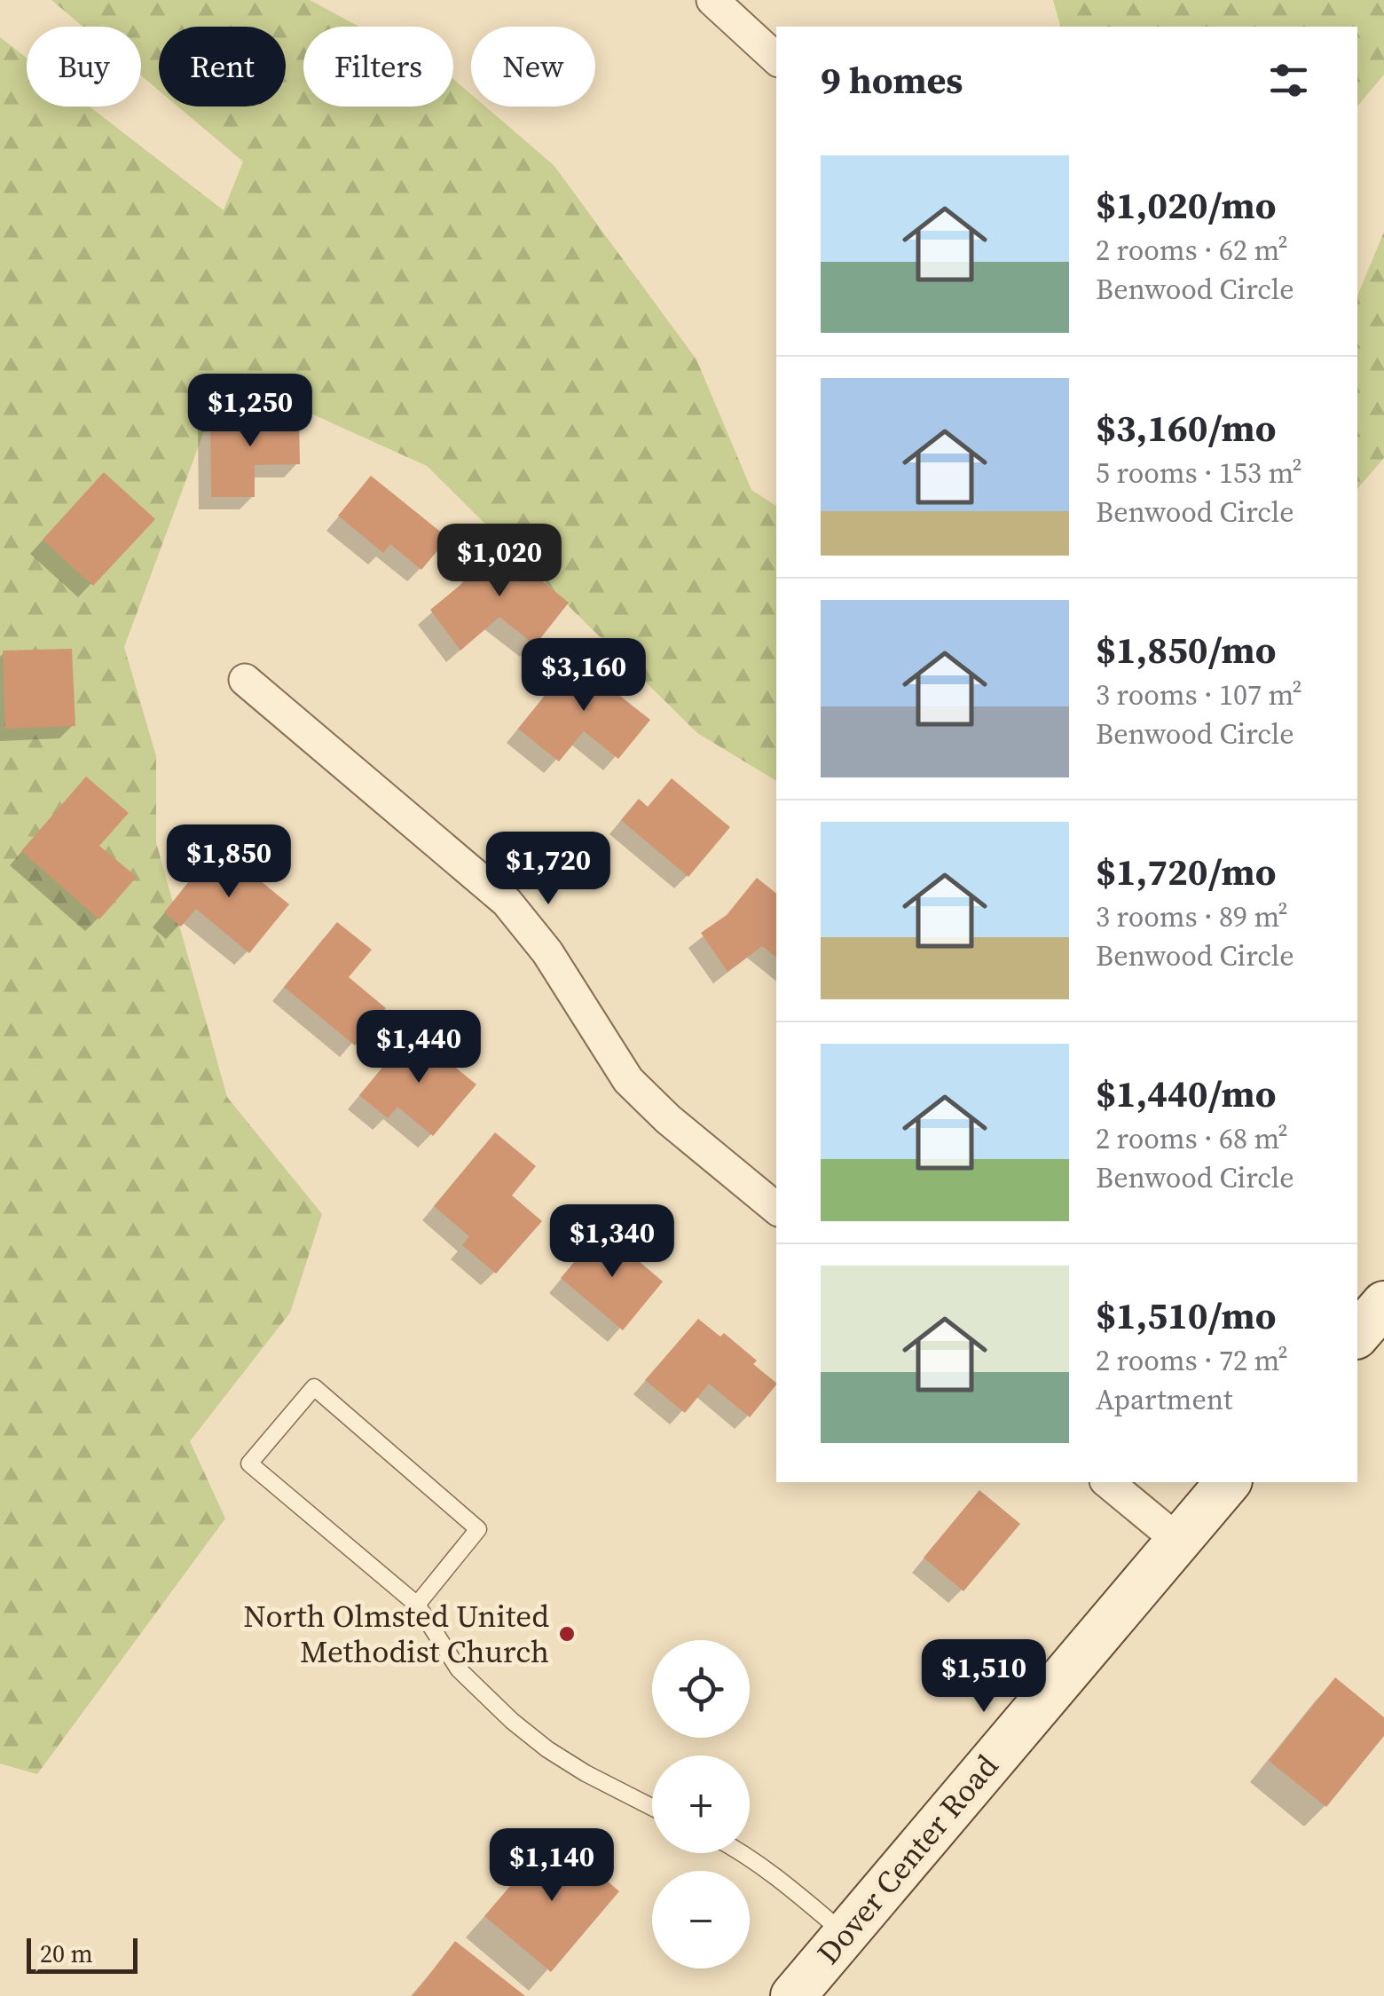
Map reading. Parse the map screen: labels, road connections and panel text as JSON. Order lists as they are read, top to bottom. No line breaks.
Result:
{"streets":{"street":["Dover Center Road"]},"places":["North Olmsted United Methodist Church"],"scale_bar":"20 m","page":{"chip":["Buy","Rent","Filters","New"],"heading":"9 homes","list":[{"name":"$1,020/mo","note":"2 rooms · 62 m² · Benwood Circle"},{"name":"$3,160/mo","note":"5 rooms · 153 m² · Benwood Circle"},{"name":"$1,850/mo","note":"3 rooms · 107 m² · Benwood Circle"},{"name":"$1,720/mo","note":"3 rooms · 89 m² · Benwood Circle"},{"name":"$1,440/mo","note":"2 rooms · 68 m² · Benwood Circle"},{"name":"$1,510/mo","note":"2 rooms · 72 m² · Apartment"}],"price":["$1,250","$1,020","$3,160","$1,850","$1,720","$1,440","$1,340","$1,510","$1,140"],"map_buttons":["+","−"],"scale":"20 m"}}
